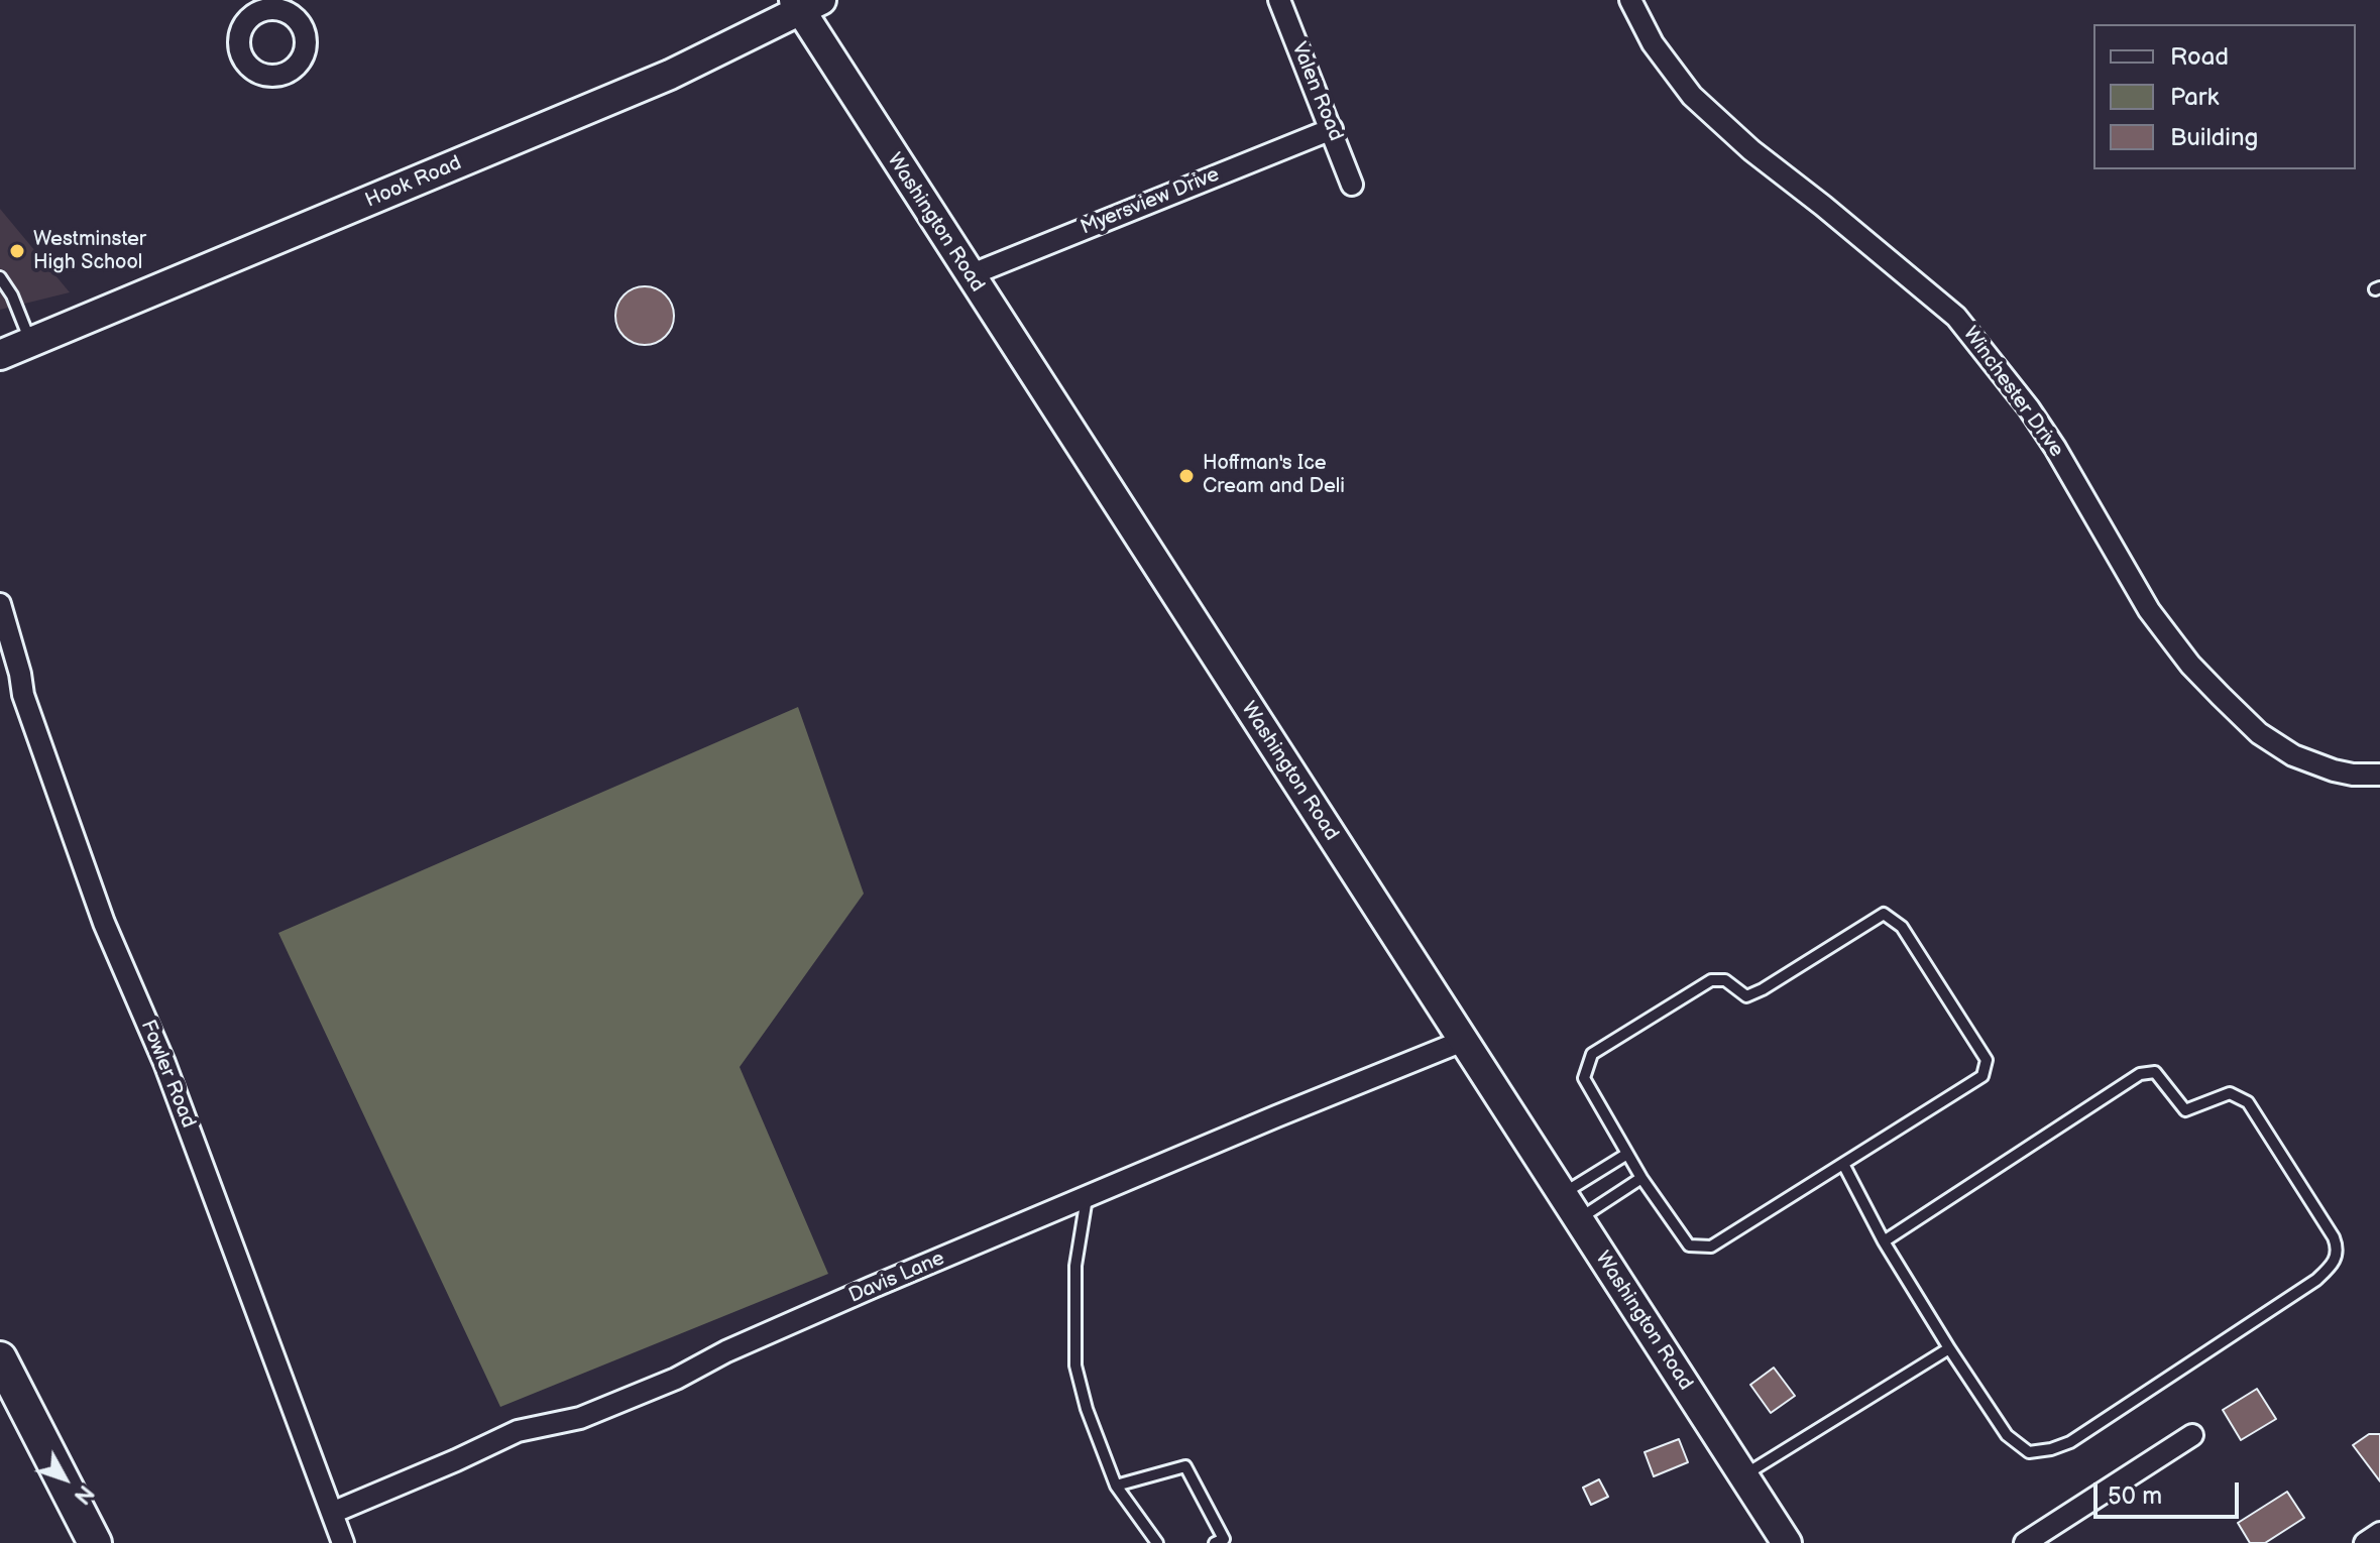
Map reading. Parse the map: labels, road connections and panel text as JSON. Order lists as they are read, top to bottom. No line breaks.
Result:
{"streets":{"main road":["Hook Road","Washington Road"],"street":["Valen Road","Myersview Drive","Winchester Drive","Fowler Road","Davis Lane"]},"crossings":[["Valen Road","Myersview Drive"],["Hook Road","Washington Road"],["Myersview Drive","Washington Road"],["Washington Road","Davis Lane"],["Fowler Road","Davis Lane"]],"places":["Westminster High School","Hoffman's Ice Cream and Deli"],"legend":["Road","Park","Building"],"scale_bar":"50 m","north":"bottom right"}
